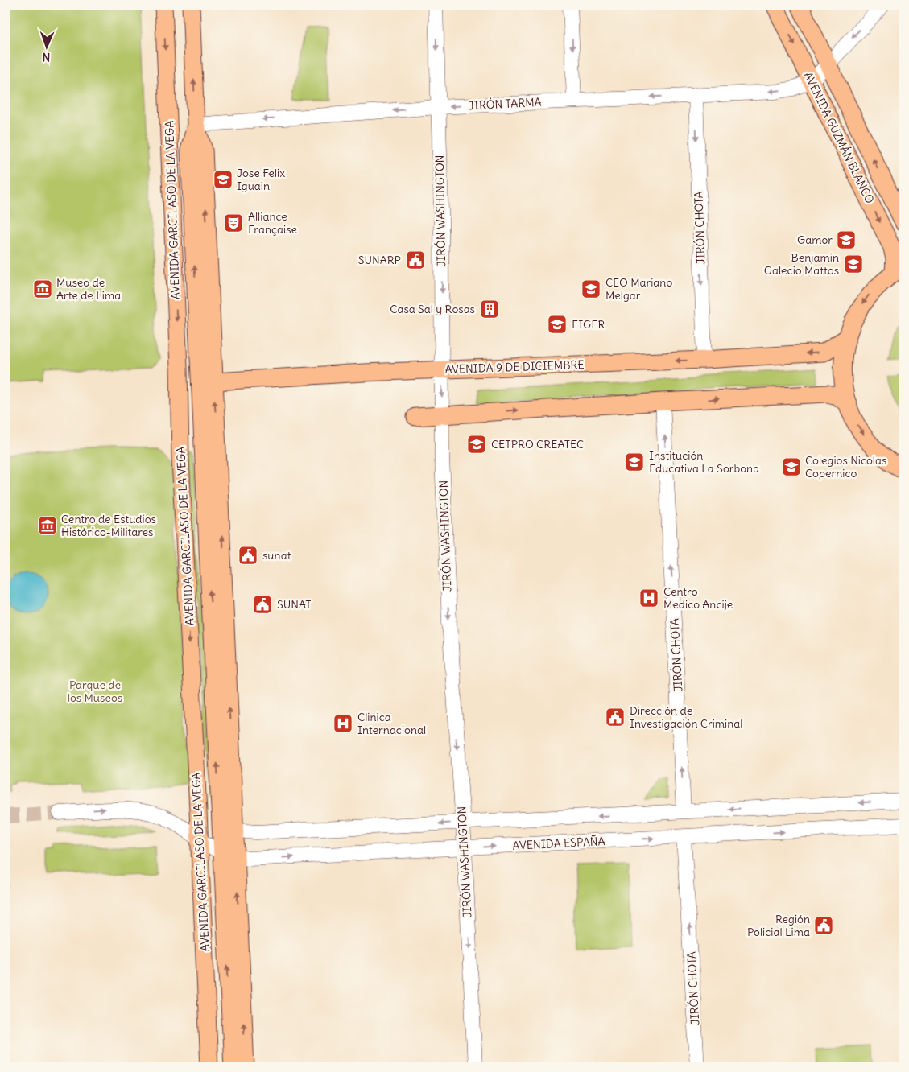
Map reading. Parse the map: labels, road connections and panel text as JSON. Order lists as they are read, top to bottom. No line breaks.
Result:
{"streets":{"main road":["AVENIDA GUZMÁN BLANCO","AVENIDA GARCILASO DE LA VEGA","AVENIDA 9 DE DICIEMBRE"],"street":["JIRÓN TARMA","JIRÓN WASHINGTON","JIRÓN CHOTA","AVENIDA ESPAÑA"]},"crossings":[["JIRÓN TARMA","AVENIDA GUZMÁN BLANCO"],["JIRÓN TARMA","AVENIDA GARCILASO DE LA VEGA"],["JIRÓN TARMA","JIRÓN WASHINGTON"],["JIRÓN TARMA","JIRÓN CHOTA"],["AVENIDA GARCILASO DE LA VEGA","AVENIDA 9 DE DICIEMBRE"],["AVENIDA GARCILASO DE LA VEGA","AVENIDA ESPAÑA"],["JIRÓN WASHINGTON","AVENIDA 9 DE DICIEMBRE"],["JIRÓN WASHINGTON","AVENIDA ESPAÑA"],["JIRÓN CHOTA","AVENIDA 9 DE DICIEMBRE"],["JIRÓN CHOTA","AVENIDA ESPAÑA"]],"one_way":["JIRÓN TARMA","JIRÓN WASHINGTON"],"parks":["Parque de los Museos"],"places":{"school or university":["Jose Felix Iguain","Gamor","Benjamin Galecio Mattos","CEO Mariano Melgar","EIGER","CETPRO CREATEC","Institución Educativa La Sorbona","Colegios Nicolas Copernico"],"theatre":["Alliance Française"],"public building":["SUNARP","sunat","SUNAT","Dirección de Investigación Criminal","Región Policial Lima"],"museum":["Museo de Arte de Lima","Centro de Estudios Histórico-Militares"],"building":["Casa Sal y Rosas"],"hospital":["Centro Medico Ancije","Clinica Internacional"]},"north":"bottom"}
